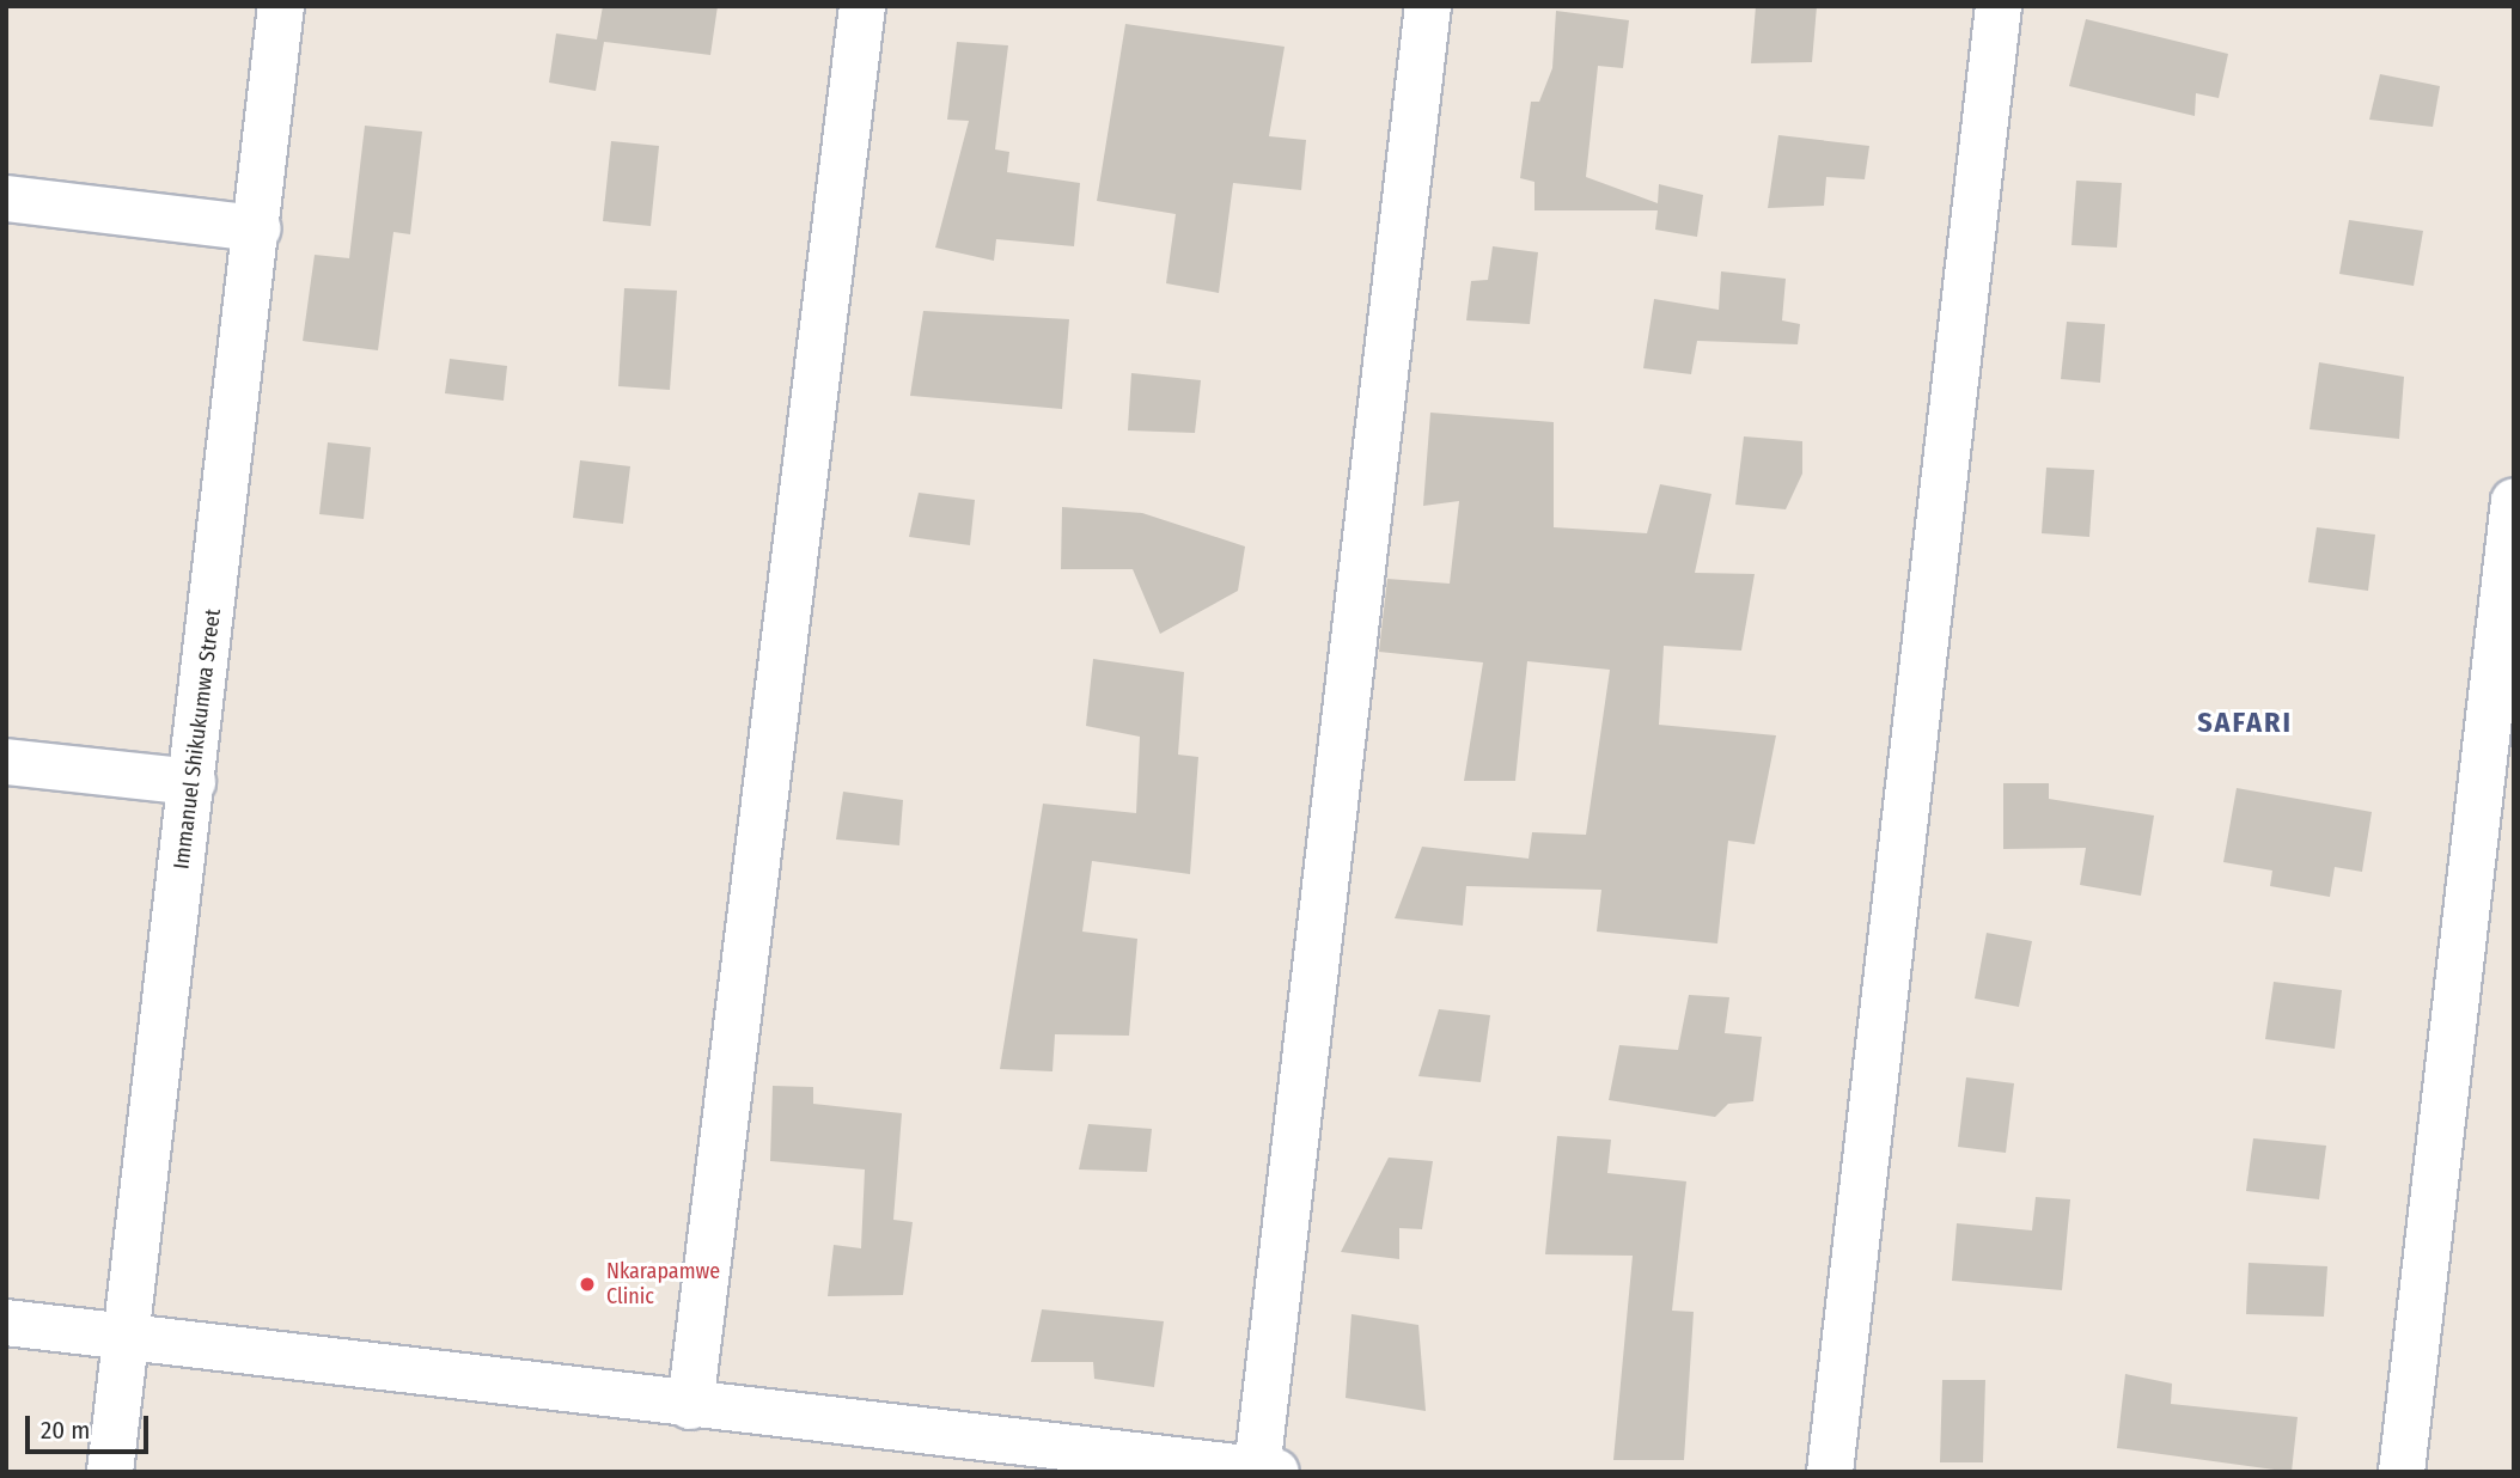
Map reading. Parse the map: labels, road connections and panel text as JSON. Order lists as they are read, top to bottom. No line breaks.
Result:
{"streets":{"street":["Immanuel Shikukumwa Street"]},"districts":["SAFARI"],"places":["Nkarapamwe Clinic"],"scale_bar":"20 m"}
